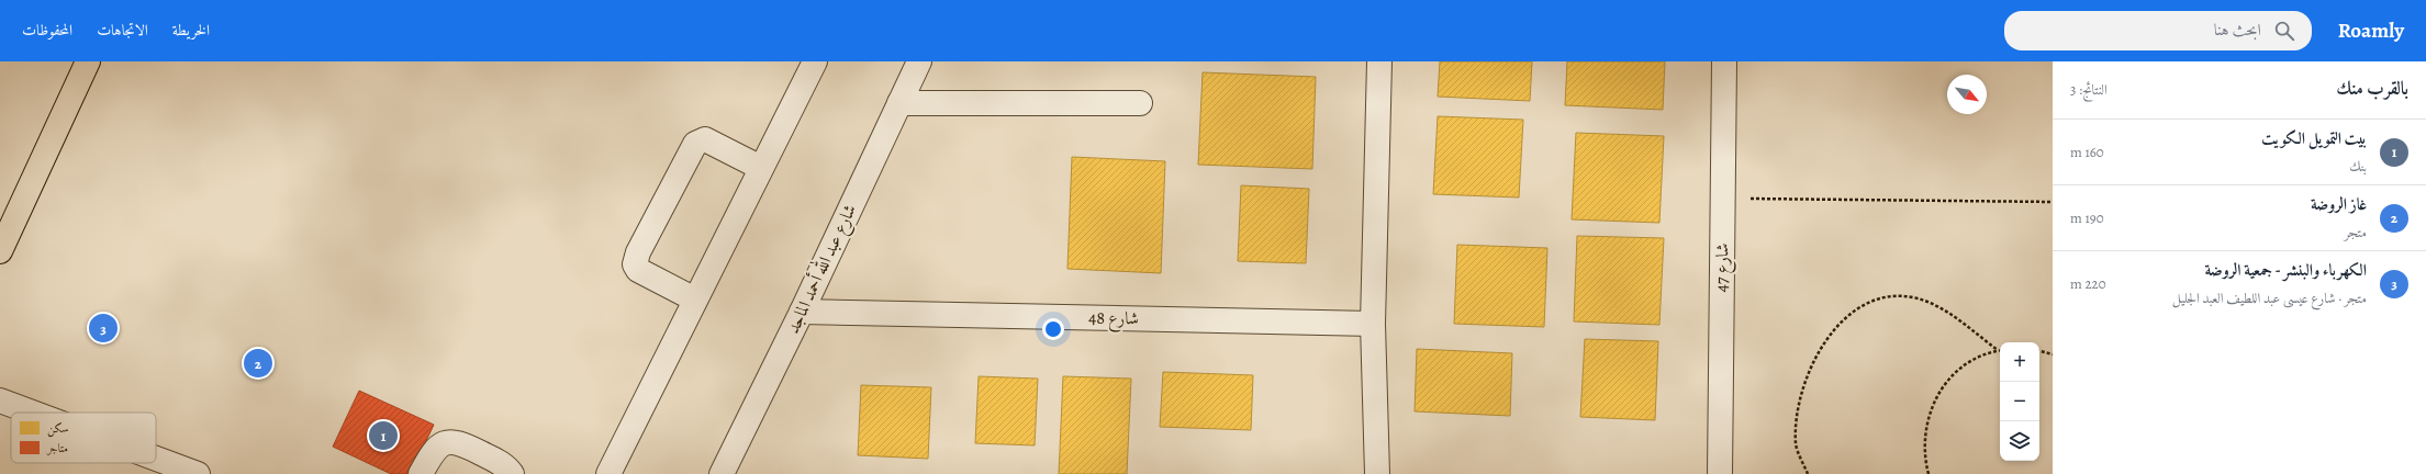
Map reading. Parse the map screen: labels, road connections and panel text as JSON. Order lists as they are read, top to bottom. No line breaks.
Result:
{"streets":{"street":["شارع 47","شارع عبد الله أحمد الماجد","شارع 48"]},"crossings":[["شارع عبد الله أحمد الماجد","شارع 48"]],"legend":["سكن","متاجر"],"north":"bottom right","page":{"header":"Roamly","search":"ابحث هنا","nav":["الخريطة","الاتجاهات","المحفوظات"],"heading":["بالقرب منك","النتائج: 3"],"list":[{"mark":"1","name":"بيت التمويل الكويت","note":"بنك","value":"160 m"},{"mark":"2","name":"غاز الروضة","note":"متجر","value":"190 m"},{"mark":"3","name":"الكهرباء والبنشر - جمعية الروضة","note":"متجر · شارع عيسى عبد اللطيف العبد الجليل","value":"220 m"}],"pins":["3","2","1"],"map_buttons":["+","−"]}}
